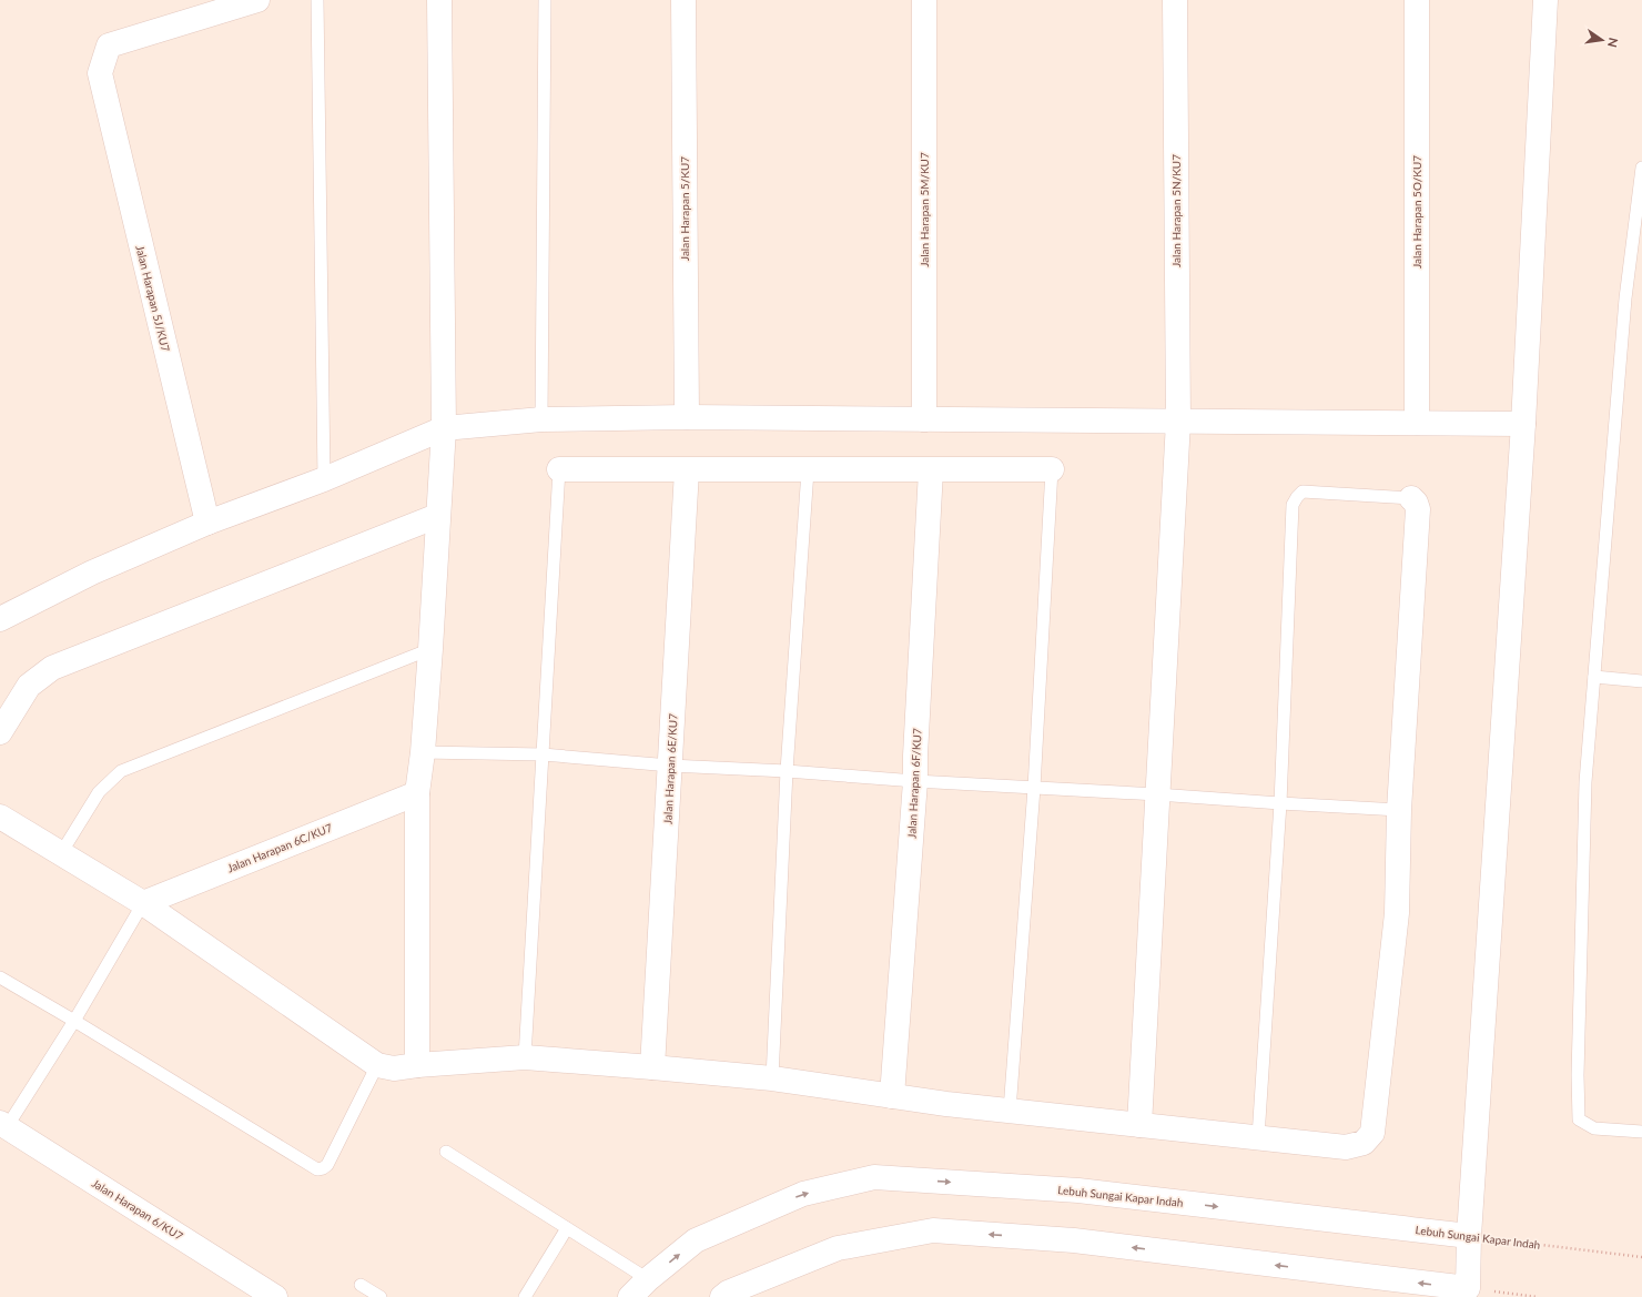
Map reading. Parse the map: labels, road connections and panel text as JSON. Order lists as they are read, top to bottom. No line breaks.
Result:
{"streets":{"street":["Jalan Harapan 5/KU7","Jalan Harapan 5M/KU7","Jalan Harapan 5N/KU7","Jalan Harapan 5O/KU7","Jalan Harapan 5J/KU7","Jalan Harapan 6E/KU7","Jalan Harapan 6F/KU7","Jalan Harapan 6C/KU7","Lebuh Sungai Kapar Indah","Jalan Harapan 6/KU7"]},"one_way":["Lebuh Sungai Kapar Indah"],"north":"right"}
